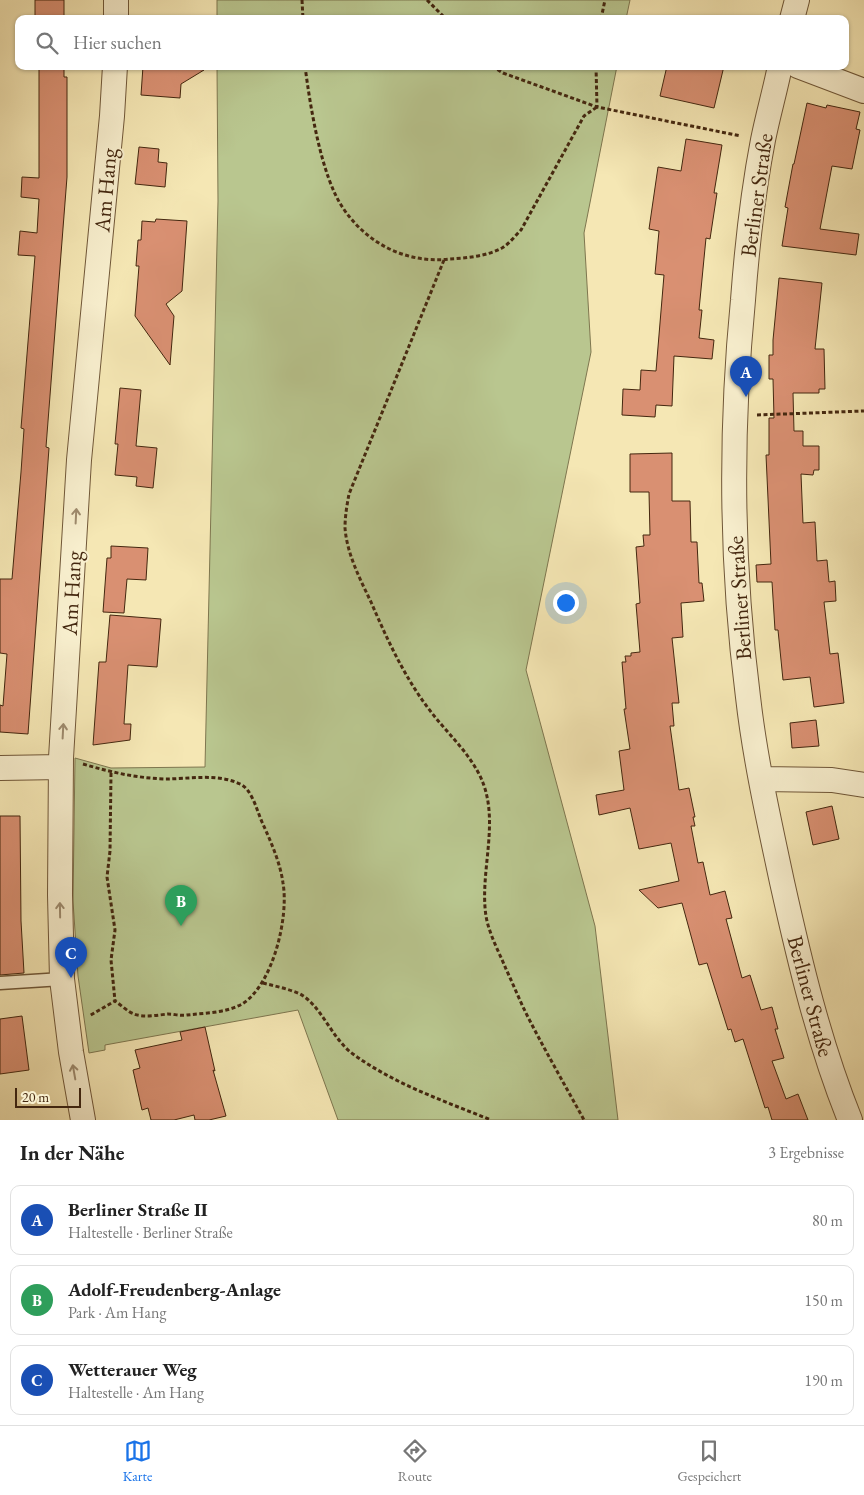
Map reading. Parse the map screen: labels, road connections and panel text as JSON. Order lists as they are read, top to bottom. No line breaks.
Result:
{"streets":{"street":["Am Hang","Berliner Straße"]},"one_way":["Am Hang"],"scale_bar":"20 m","page":{"search":"Hier suchen","pins":["A","B","C"],"scale":"20 m","heading":["In der Nähe","3 Ergebnisse"],"list":[{"mark":"A","name":"Berliner Straße II","note":"Haltestelle · Berliner Straße","value":"80 m"},{"mark":"B","name":"Adolf-Freudenberg-Anlage","note":"Park · Am Hang","value":"150 m"},{"mark":"C","name":"Wetterauer Weg","note":"Haltestelle · Am Hang","value":"190 m"}],"nav":["Karte","Route","Gespeichert"]}}
